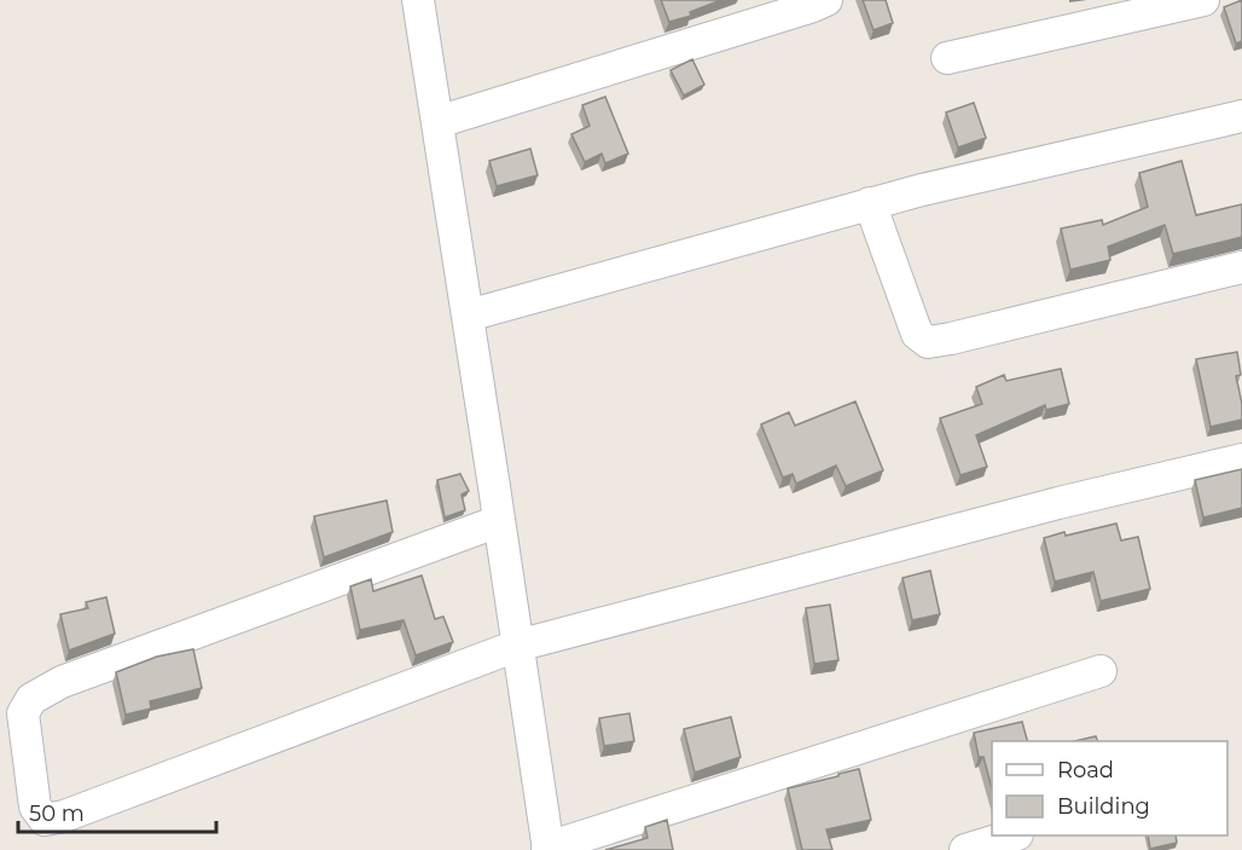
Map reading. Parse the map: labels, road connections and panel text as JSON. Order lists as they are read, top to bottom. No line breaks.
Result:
{"legend":["Road","Building"],"scale_bar":"50 m"}
